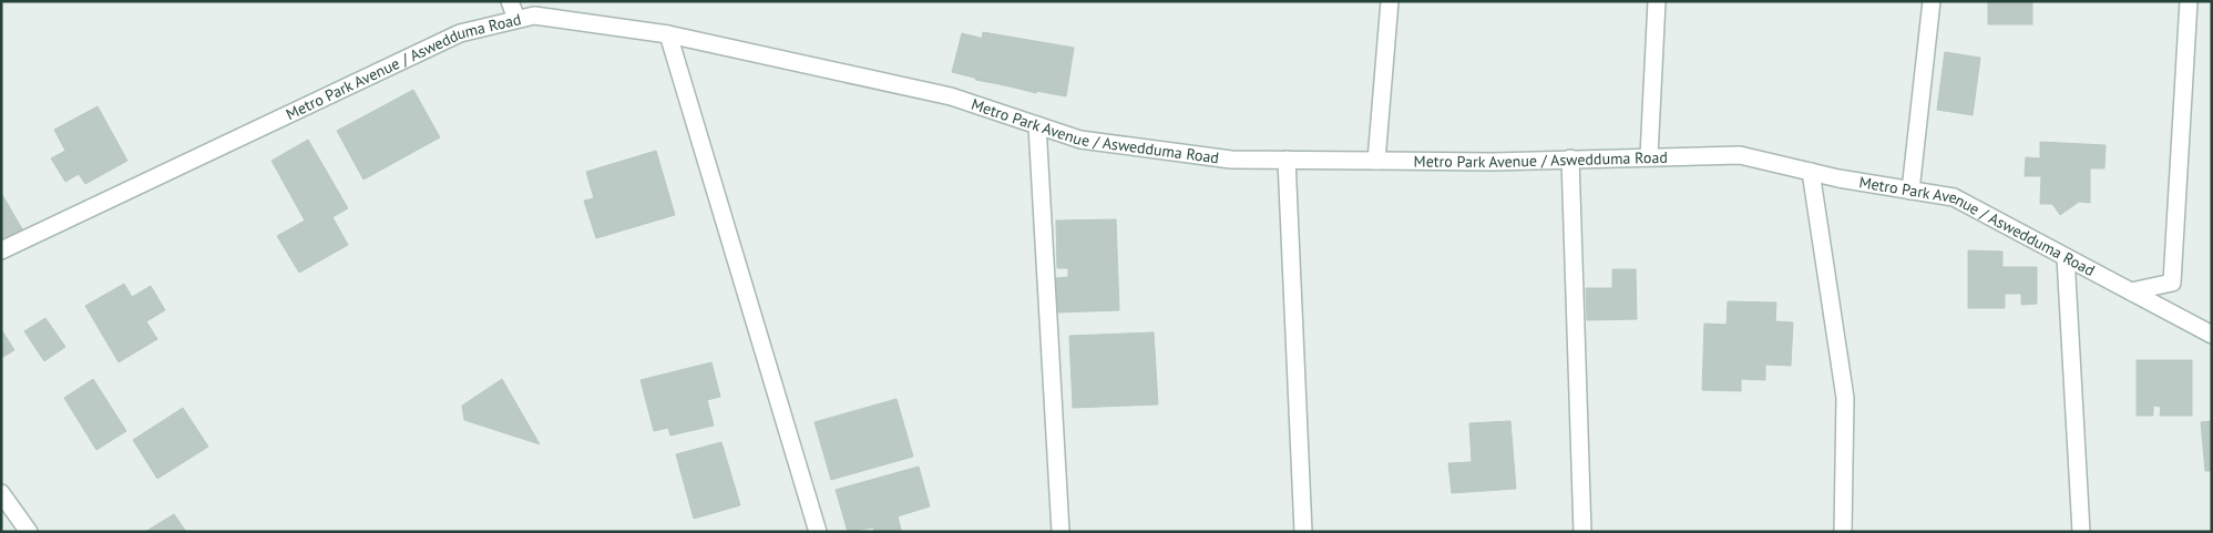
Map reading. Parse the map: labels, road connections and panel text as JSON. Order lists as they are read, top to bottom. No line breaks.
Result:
{"streets":{"street":["Metro Park Avenue / Aswedduma Road"]}}
